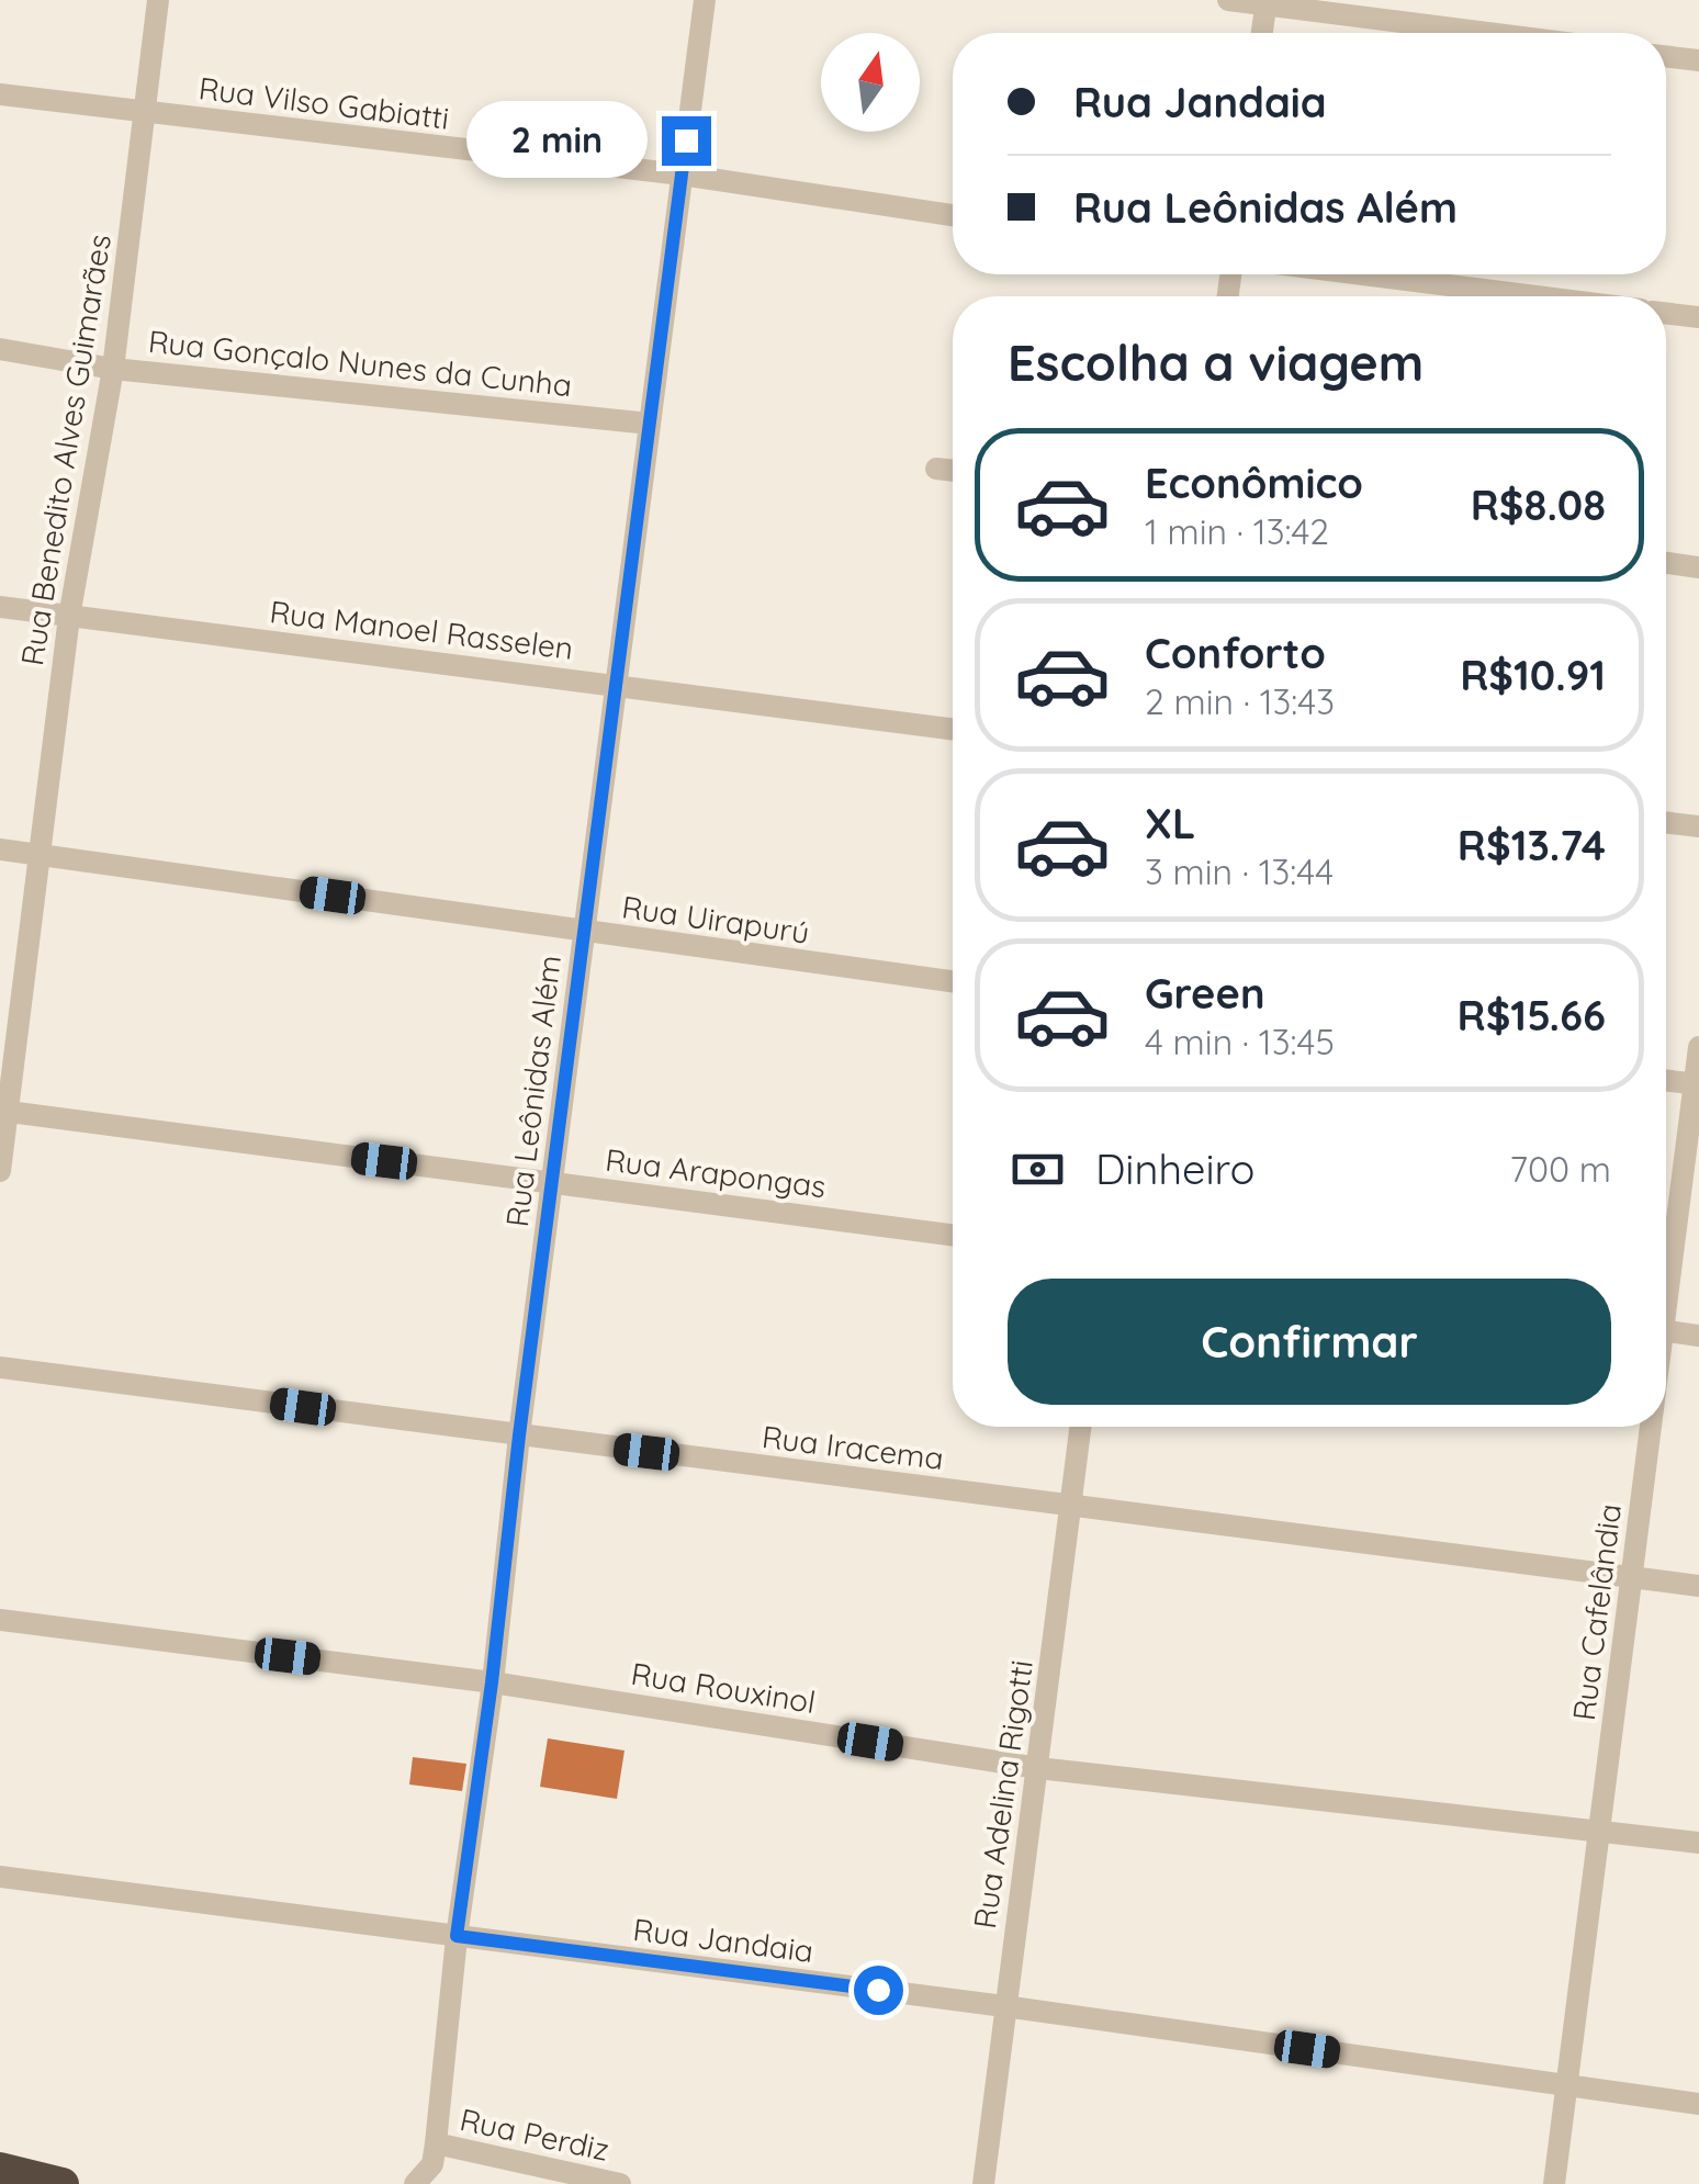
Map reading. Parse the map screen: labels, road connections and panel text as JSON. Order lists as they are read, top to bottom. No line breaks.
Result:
{"streets":{"street":["Rua Vilso Gabiatti","Rua Gonçalo Nunes da Cunha","Rua Benedito Alves Guimarães","Rua Manoel Rasselen","Rua Uirapurú","Rua Leônidas Além","Rua Arapongas","Rua Iracema","Rua Cafelândia","Rua Rouxinol","Rua Adelina Rigotti","Rua Jandaia","Rua Perdiz"]},"crossings":[["Rua Vilso Gabiatti","Rua Benedito Alves Guimarães"],["Rua Vilso Gabiatti","Rua Leônidas Além"],["Rua Gonçalo Nunes da Cunha","Rua Benedito Alves Guimarães"],["Rua Gonçalo Nunes da Cunha","Rua Leônidas Além"],["Rua Benedito Alves Guimarães","Rua Manoel Rasselen"],["Rua Benedito Alves Guimarães","Rua Uirapurú"],["Rua Benedito Alves Guimarães","Rua Arapongas"],["Rua Manoel Rasselen","Rua Leônidas Além"],["Rua Uirapurú","Rua Leônidas Além"],["Rua Leônidas Além","Rua Arapongas"],["Rua Leônidas Além","Rua Iracema"],["Rua Leônidas Além","Rua Rouxinol"],["Rua Leônidas Além","Rua Jandaia"],["Rua Leônidas Além","Rua Perdiz"],["Rua Iracema","Rua Cafelândia"],["Rua Iracema","Rua Adelina Rigotti"],["Rua Cafelândia","Rua Rouxinol"],["Rua Cafelândia","Rua Jandaia"],["Rua Rouxinol","Rua Adelina Rigotti"],["Rua Adelina Rigotti","Rua Jandaia"]],"north":"top","page":{"banner":["Rua Jandaia","Rua Leônidas Além"],"bubble":"2 min","heading":"Escolha a viagem","list":[{"name":"Econômico","note":"1 min · 13:42","value":"R$8.08"},{"name":"Conforto","note":"2 min · 13:43","value":"R$10.91"},{"name":"XL","note":"3 min · 13:44","value":"R$13.74"},{"name":"Green","note":"4 min · 13:45","value":"R$15.66"}],"pay":["Dinheiro","700 m"],"buttons":"Confirmar"}}
